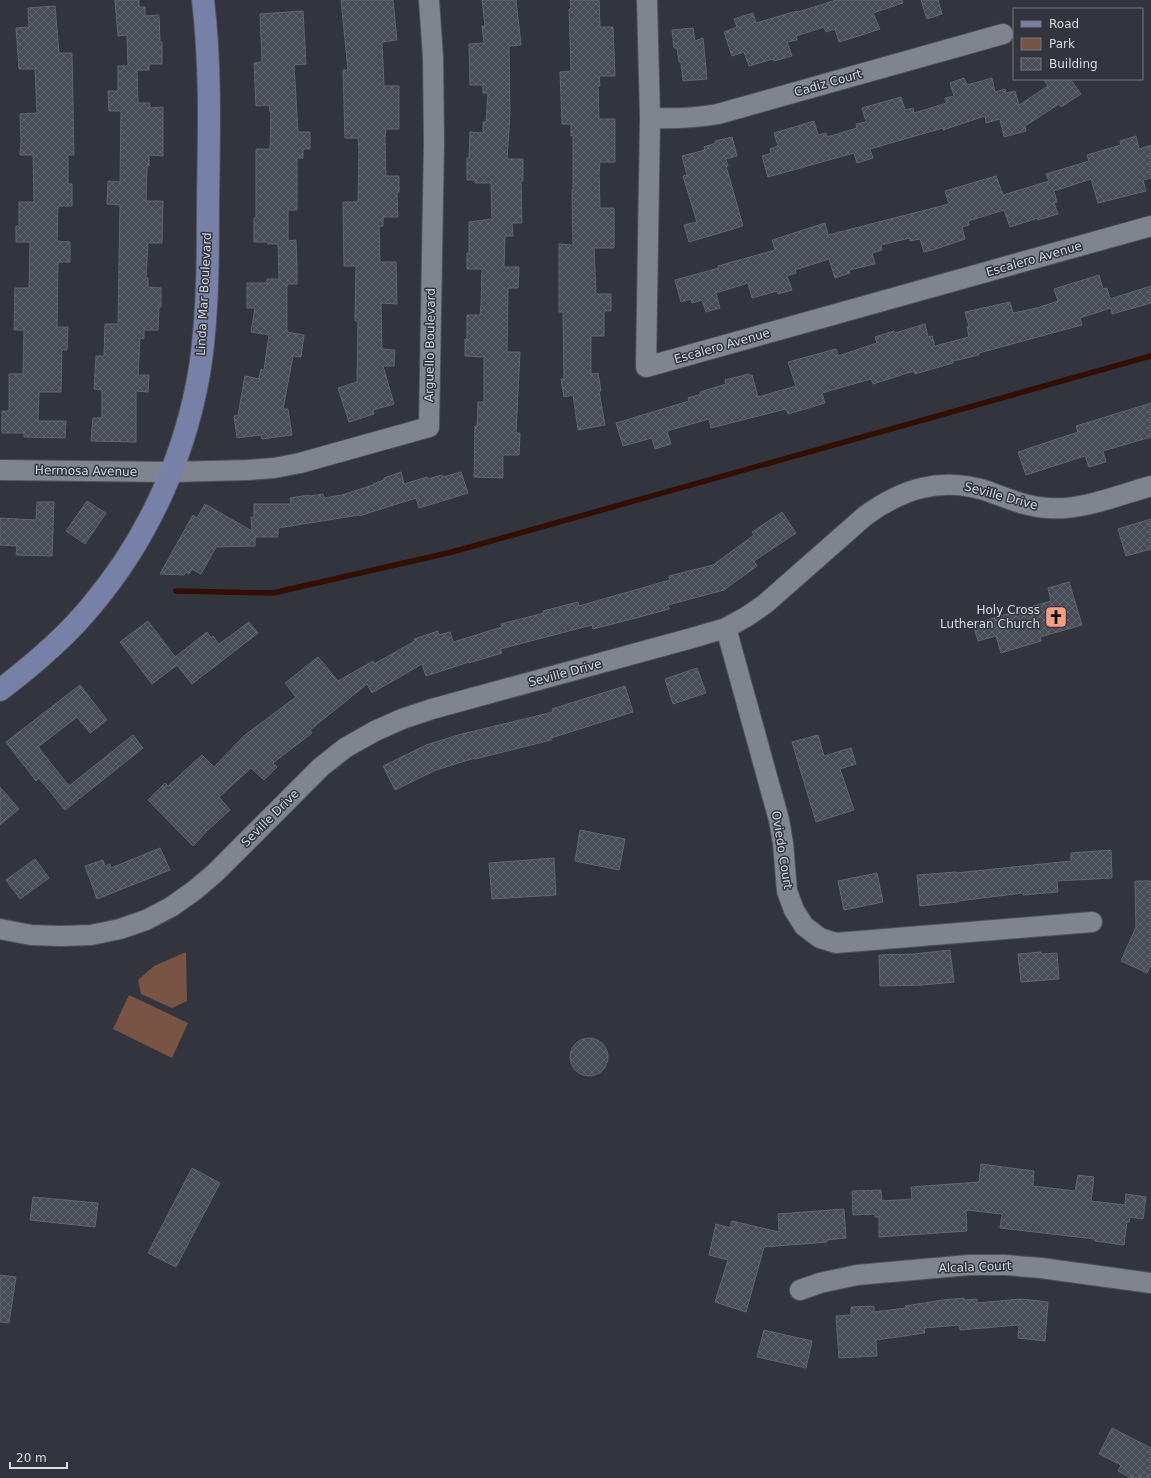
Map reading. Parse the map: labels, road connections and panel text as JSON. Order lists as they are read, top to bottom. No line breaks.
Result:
{"streets":{"street":["Cadiz Court","Escalero Avenue","Linda Mar Boulevard","Arguello Boulevard","Hermosa Avenue","Seville Drive","Oviedo Court","Alcala Court"]},"crossings":[["Cadiz Court","Escalero Avenue"],["Linda Mar Boulevard","Arguello Boulevard"],["Linda Mar Boulevard","Hermosa Avenue"],["Arguello Boulevard","Hermosa Avenue"],["Seville Drive","Oviedo Court"]],"places":{"church":["Holy Cross Lutheran Church"]},"legend":["Road","Park","Building"],"scale_bar":"20 m"}
